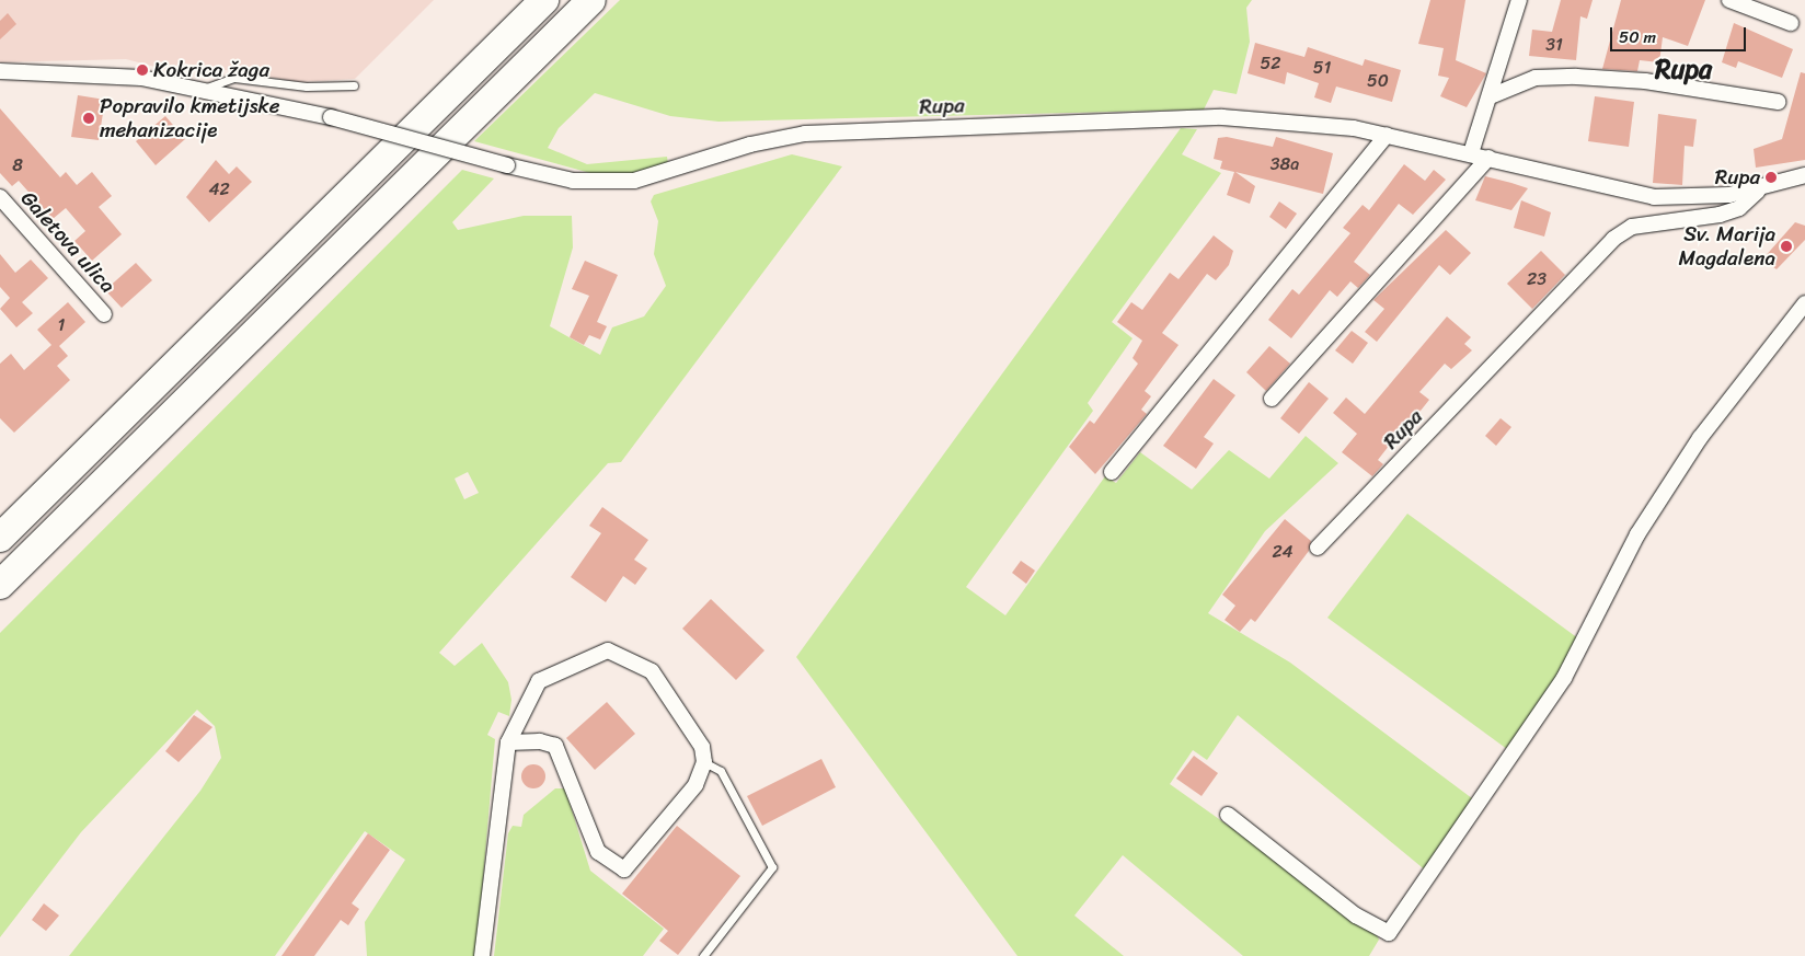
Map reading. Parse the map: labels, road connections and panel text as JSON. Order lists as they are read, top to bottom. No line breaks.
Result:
{"streets":{"street":["Rupa","Galetova ulica"]},"districts":["Rupa"],"places":["Kokrica žaga","Popravilo kmetijske mehanizacije","Rupa","Sv. Marija Magdalena"],"house_numbers":["31","52","51","50","38a","8","42","23","1","24"],"scale_bar":"50 m"}
